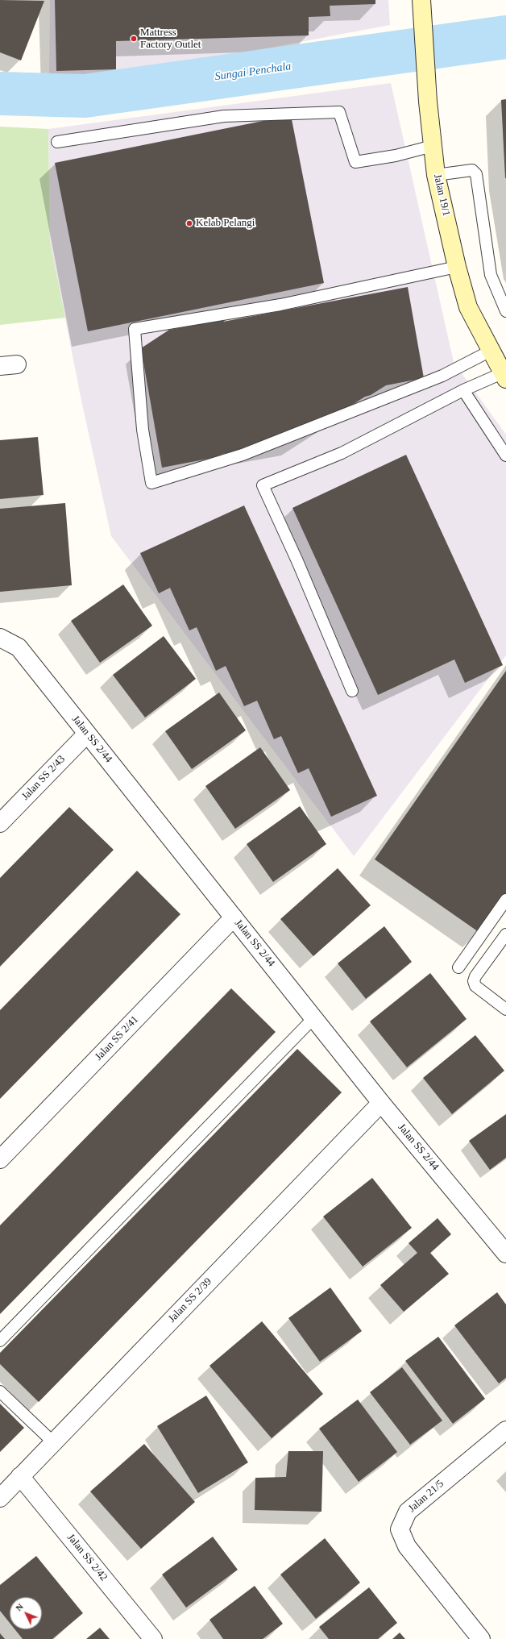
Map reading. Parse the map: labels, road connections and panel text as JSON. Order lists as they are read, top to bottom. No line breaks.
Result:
{"streets":{"main road":["Jalan 19/1"],"street":["Jalan SS 2/44","Jalan SS 2/43","Jalan SS 2/41","Jalan SS 2/39","Jalan 21/5","Jalan SS 2/42"]},"crossings":[["Jalan SS 2/44","Jalan SS 2/43"],["Jalan SS 2/44","Jalan SS 2/41"],["Jalan SS 2/44","Jalan SS 2/39"],["Jalan SS 2/39","Jalan SS 2/42"]],"water":["Sungai Penchala"],"places":["Mattress Factory Outlet","Kelab Pelangi"],"north":"top left"}
